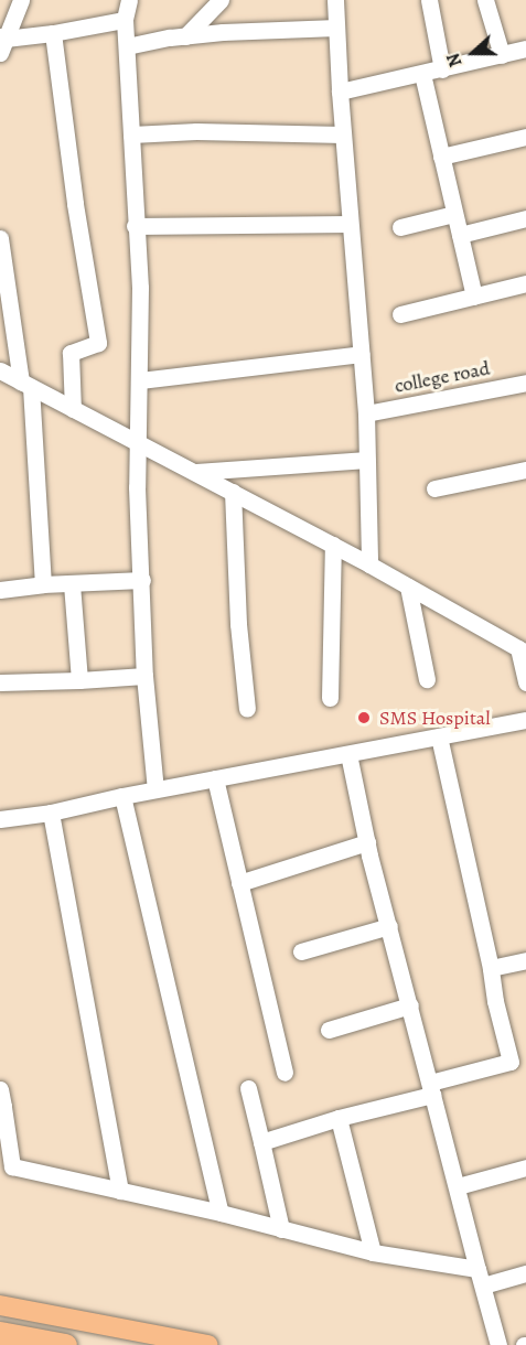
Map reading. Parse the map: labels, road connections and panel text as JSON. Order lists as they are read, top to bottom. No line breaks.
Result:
{"streets":{"street":["college road"]},"places":["SMS Hospital"],"north":"left"}
